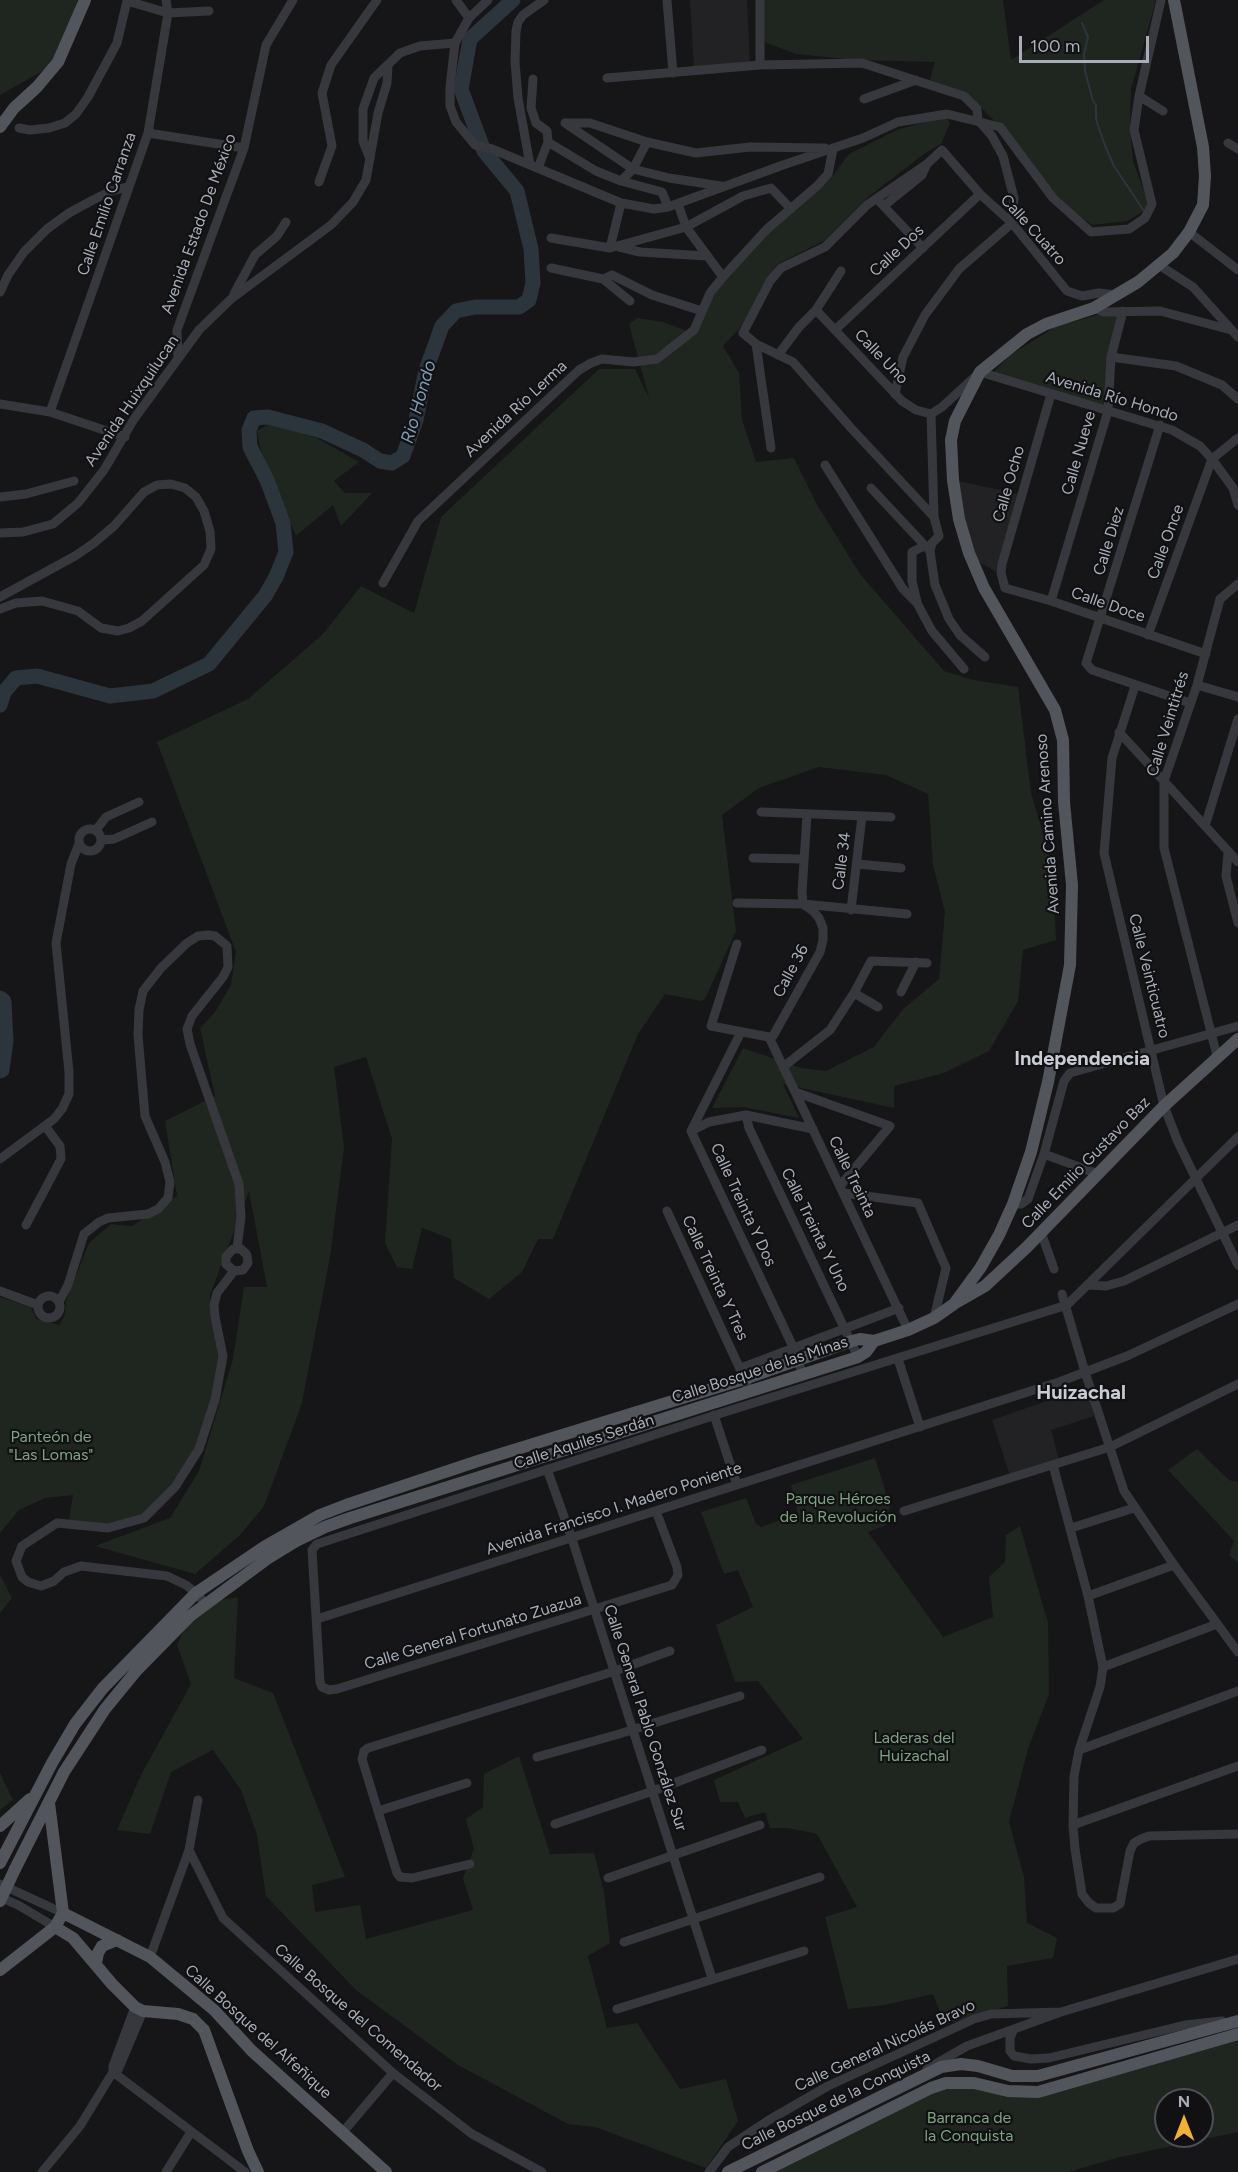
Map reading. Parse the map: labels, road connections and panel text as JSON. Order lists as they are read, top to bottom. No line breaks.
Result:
{"streets":{"main road":["Avenida Camino Arenoso","Calle Emilio Gustavo Baz","Calle Bosque de las Minas","Calle Bosque del Alfeñique","Calle Bosque de la Conquista"],"street":["Calle Emilio Carranza","Avenida Estado De México","Calle Cuatro","Calle Dos","Calle Uno","Avenida Río Hondo","Avenida Huixquilucan","Avenida Río Lerma","Calle Nueve","Calle Ocho","Calle Diez","Calle Once","Calle Doce","Calle Veintitrés","Calle 34","Calle 36","Calle Veinticuatro","Calle Treinta","Calle Treinta Y Dos","Calle Treinta Y Uno","Calle Treinta Y Tres","Calle Aquiles Serdán","Avenida Francisco I. Madero Poniente","Calle General Fortunato Zuazua","Calle General Pablo González Sur","Calle Bosque del Comendador","Calle General Nicolás Bravo"]},"crossings":[["Avenida Estado De México","Avenida Huixquilucan"],["Calle Cuatro","Calle Dos"],["Calle Cuatro","Avenida Camino Arenoso"],["Calle Dos","Calle Uno"],["Avenida Río Hondo","Calle Nueve"],["Avenida Río Hondo","Calle Ocho"],["Avenida Río Hondo","Calle Diez"],["Avenida Río Hondo","Calle Once"],["Avenida Río Hondo","Avenida Camino Arenoso"],["Calle Nueve","Calle Doce"],["Calle Ocho","Calle Doce"],["Calle Diez","Calle Doce"],["Calle Diez","Calle Veinticuatro"],["Calle Once","Calle Doce"],["Calle Doce","Calle Veintitrés"],["Calle Veintitrés","Calle Emilio Gustavo Baz"],["Avenida Camino Arenoso","Calle Emilio Gustavo Baz"],["Avenida Camino Arenoso","Calle Treinta"],["Avenida Camino Arenoso","Calle Bosque de las Minas"],["Calle 36","Calle Treinta"],["Calle Veinticuatro","Calle Emilio Gustavo Baz"],["Calle Treinta","Calle Treinta Y Dos"],["Calle Treinta Y Dos","Calle Treinta Y Uno"],["Calle Treinta Y Dos","Calle Bosque de las Minas"],["Calle Treinta Y Uno","Calle Bosque de las Minas"],["Calle Treinta Y Tres","Calle Bosque de las Minas"],["Calle Aquiles Serdán","Avenida Francisco I. Madero Poniente"],["Calle Aquiles Serdán","Calle General Fortunato Zuazua"],["Calle Aquiles Serdán","Calle General Pablo González Sur"],["Avenida Francisco I. Madero Poniente","Calle General Fortunato Zuazua"],["Avenida Francisco I. Madero Poniente","Calle General Pablo González Sur"],["Calle General Fortunato Zuazua","Calle General Pablo González Sur"],["Calle General Nicolás Bravo","Calle Bosque de la Conquista"]],"districts":["Independencia","Huizachal"],"water":["Rio Hondo"],"parks":["Panteón de \"Las Lomas\"","Parque Héroes de la Revolución","Laderas del Huizachal","Barranca de la Conquista"],"scale_bar":"100 m","north":"top"}
